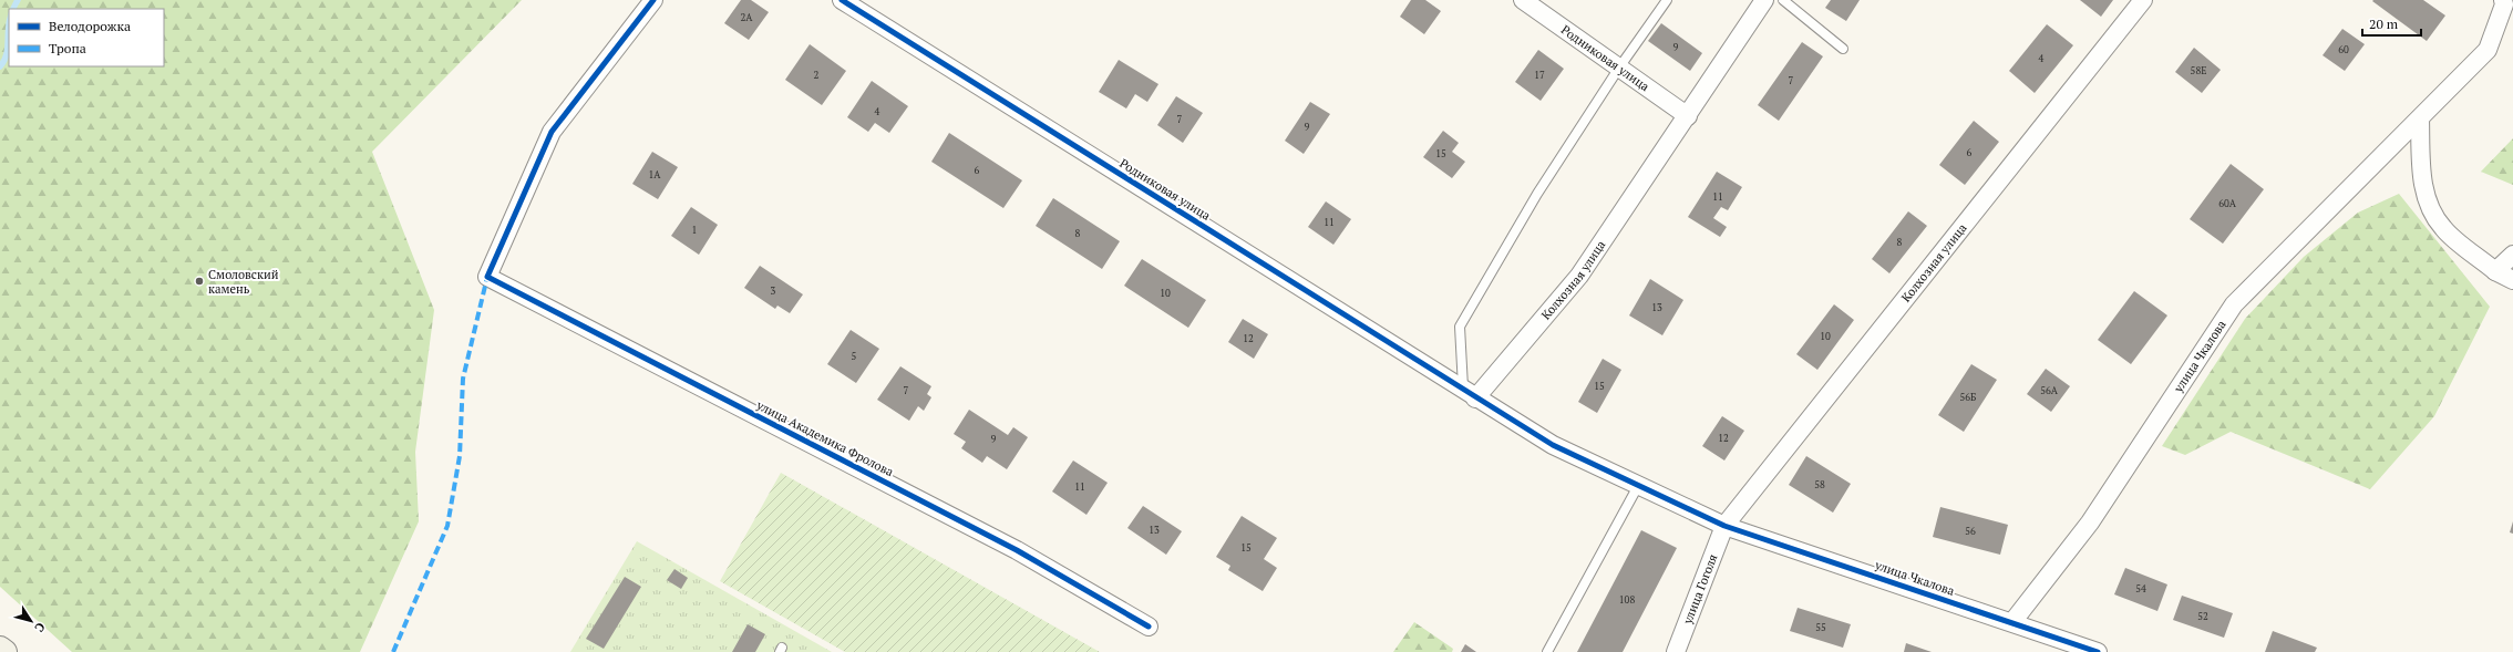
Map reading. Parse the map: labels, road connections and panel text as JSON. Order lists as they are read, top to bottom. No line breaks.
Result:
{"streets":{"street":["Родниковая улица","Колхозная улица","улица Чкалова","улица Академика Фролова","улица Гоголя"]},"crossings":[["Родниковая улица","Колхозная улица"],["Родниковая улица","улица Чкалова"],["Колхозная улица","улица Чкалова"],["Колхозная улица","улица Гоголя"],["улица Чкалова","улица Гоголя"]],"places":["Смоловский камень"],"house_numbers":["2А","9","60","4","58Е","2","17","7","4","7","9","6","15","6","1А","11","60А","11","1","8","8","3","10","13","10","12","5","15","7","56А","56Б","12","9","58","11","13","56","15","54","108","52","55"],"legend":["Велодорожка","Тропа"],"scale_bar":"20 m","north":"bottom right"}
